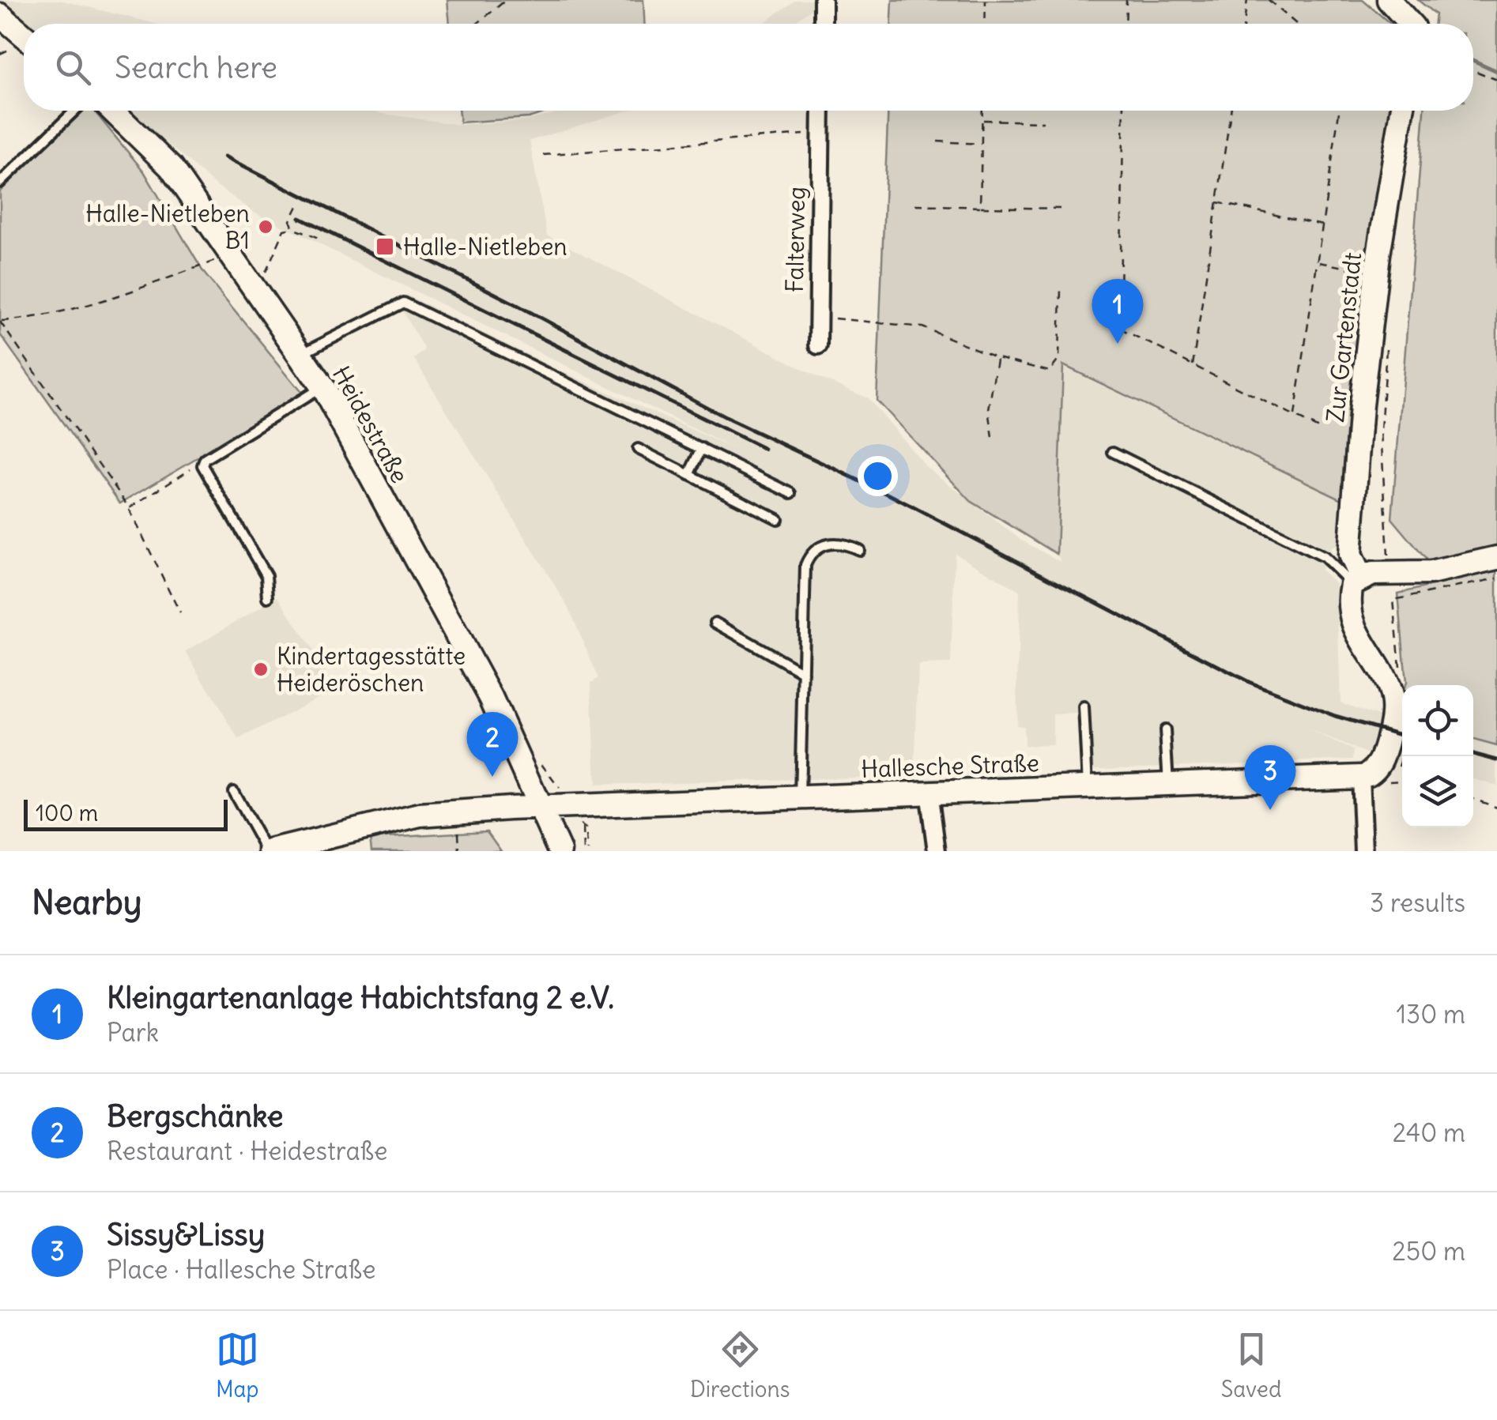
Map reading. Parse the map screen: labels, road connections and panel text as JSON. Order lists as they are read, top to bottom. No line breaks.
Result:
{"streets":{"street":["Falterweg","Zur Gartenstadt","Heidestraße","Hallesche Straße"]},"crossings":[["Heidestraße","Hallesche Straße"]],"places":{"other":["Halle-Nietleben B1","Kindertagesstätte Heideröschen"],"transit":["Halle-Nietleben"]},"scale_bar":"100 m","page":{"search":"Search here","pins":["1","2","3"],"scale":"100 m","heading":["Nearby","3 results"],"list":[{"mark":"1","name":"Kleingartenanlage Habichtsfang 2 e.V.","note":"Park","value":"130 m"},{"mark":"2","name":"Bergschänke","note":"Restaurant · Heidestraße","value":"240 m"},{"mark":"3","name":"Sissy&Lissy","note":"Place · Hallesche Straße","value":"250 m"}],"nav":["Map","Directions","Saved"]}}
